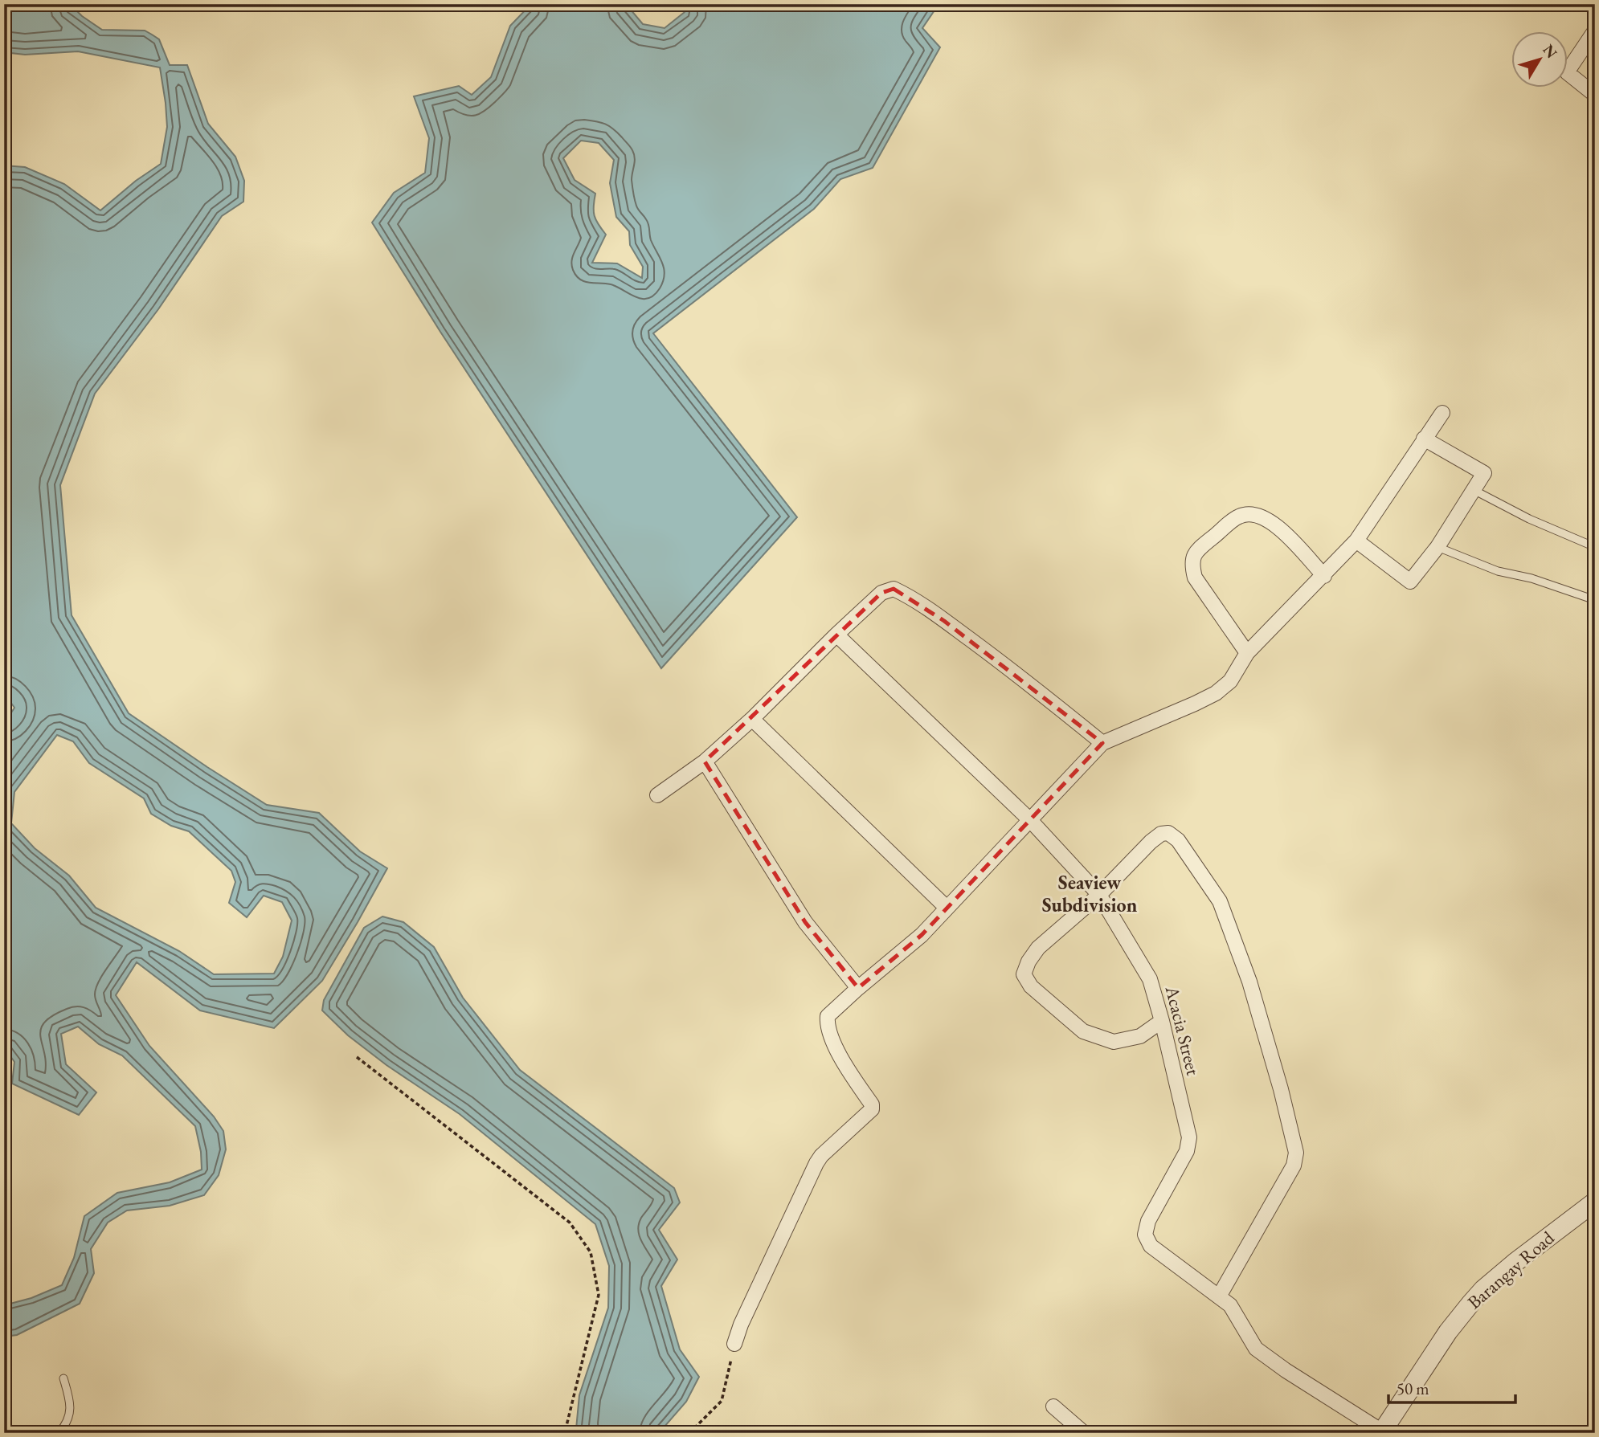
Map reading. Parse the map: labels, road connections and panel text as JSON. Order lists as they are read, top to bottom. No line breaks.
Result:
{"streets":{"street":["Acacia Street","Barangay Road"]},"crossings":[["Acacia Street","Barangay Road"]],"districts":["Seaview Subdivision"],"scale_bar":"50 m","north":"top right"}
